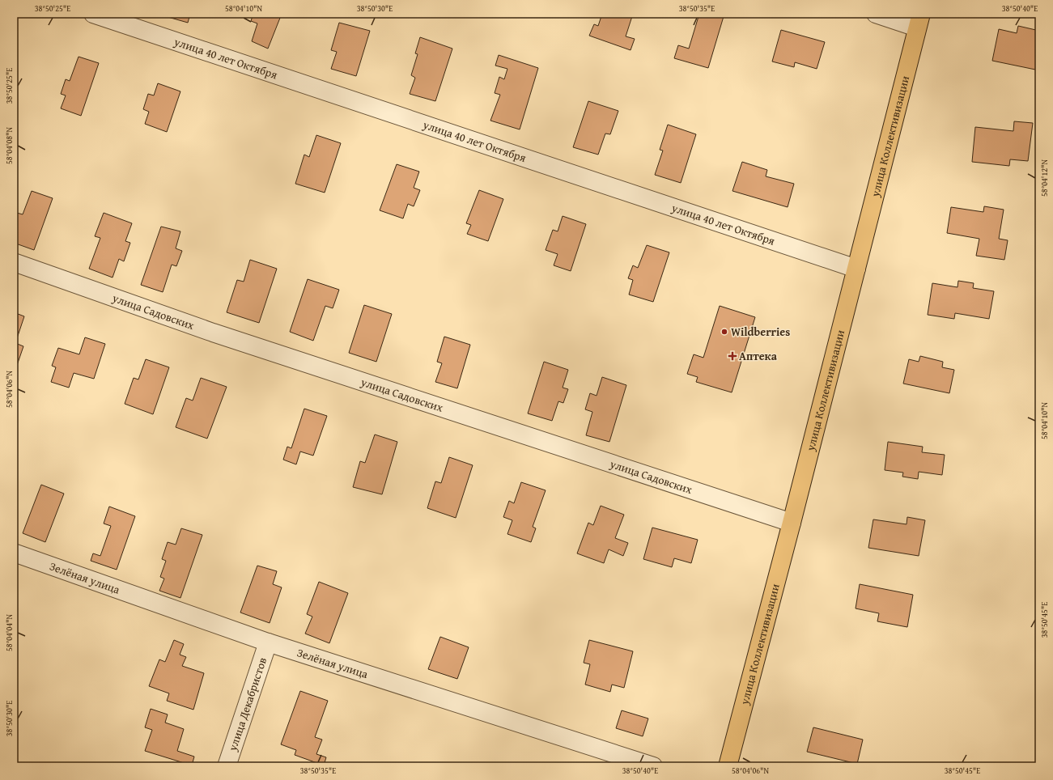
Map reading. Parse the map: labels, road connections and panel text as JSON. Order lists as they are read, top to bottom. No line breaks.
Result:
{"streets":{"main road":["улица Коллективизации"],"street":["улица 40 лет Октября","улица Садовских","Зелёная улица","улица Декабристов"]},"crossings":[["улица 40 лет Октября","улица Коллективизации"],["улица Коллективизации","улица Садовских"],["Зелёная улица","улица Декабристов"]],"places":{"other":["Wildberries"],"health":["Аптека"]},"coordinates":["38°50'25\"E","58°04'10\"N","38°50'30\"E","38°50'35\"E","38°50'40\"E","58°04'08\"N","58°04'12\"N","58°04'06\"N","38°50'45\"E","58°04'04\"N"]}
